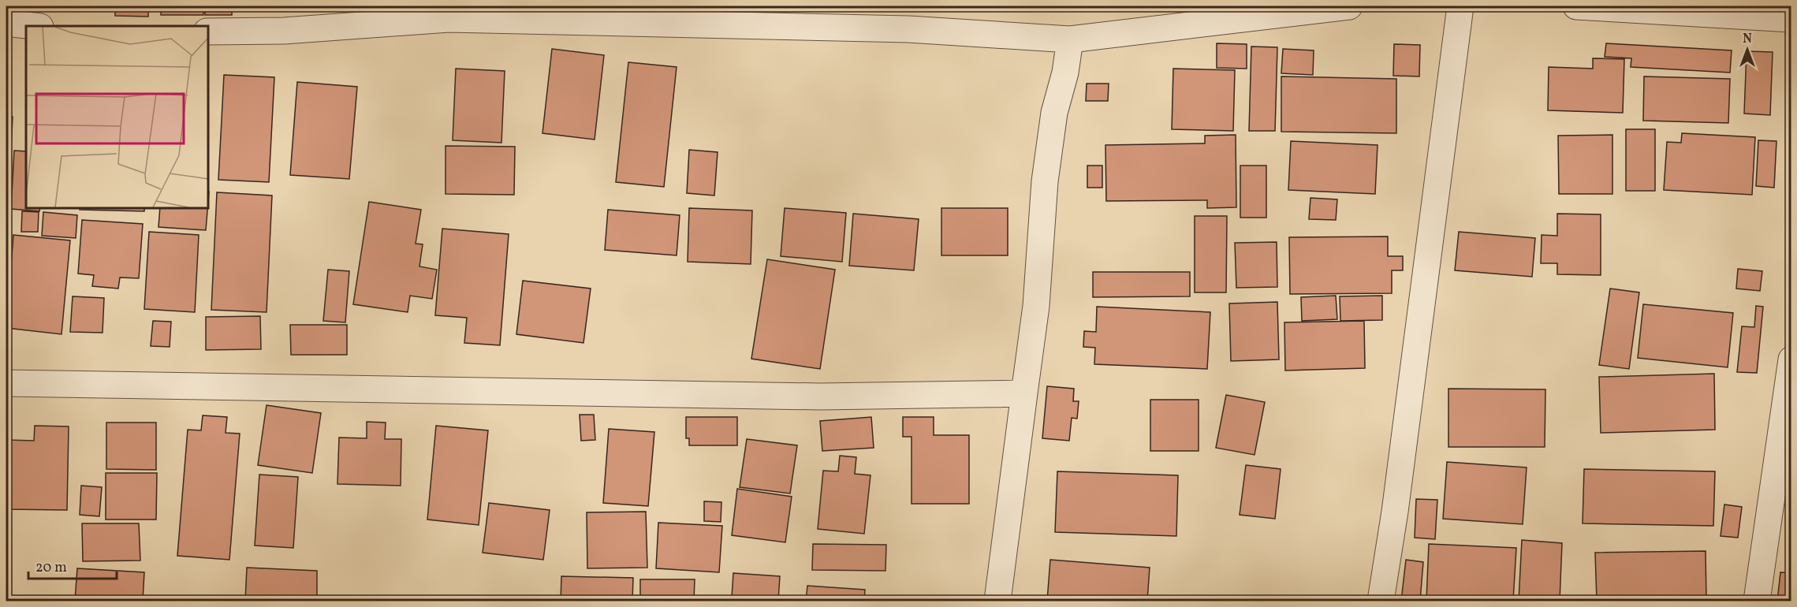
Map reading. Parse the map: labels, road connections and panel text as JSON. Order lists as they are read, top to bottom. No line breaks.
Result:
{"scale_bar":"20 m","north":"top"}
